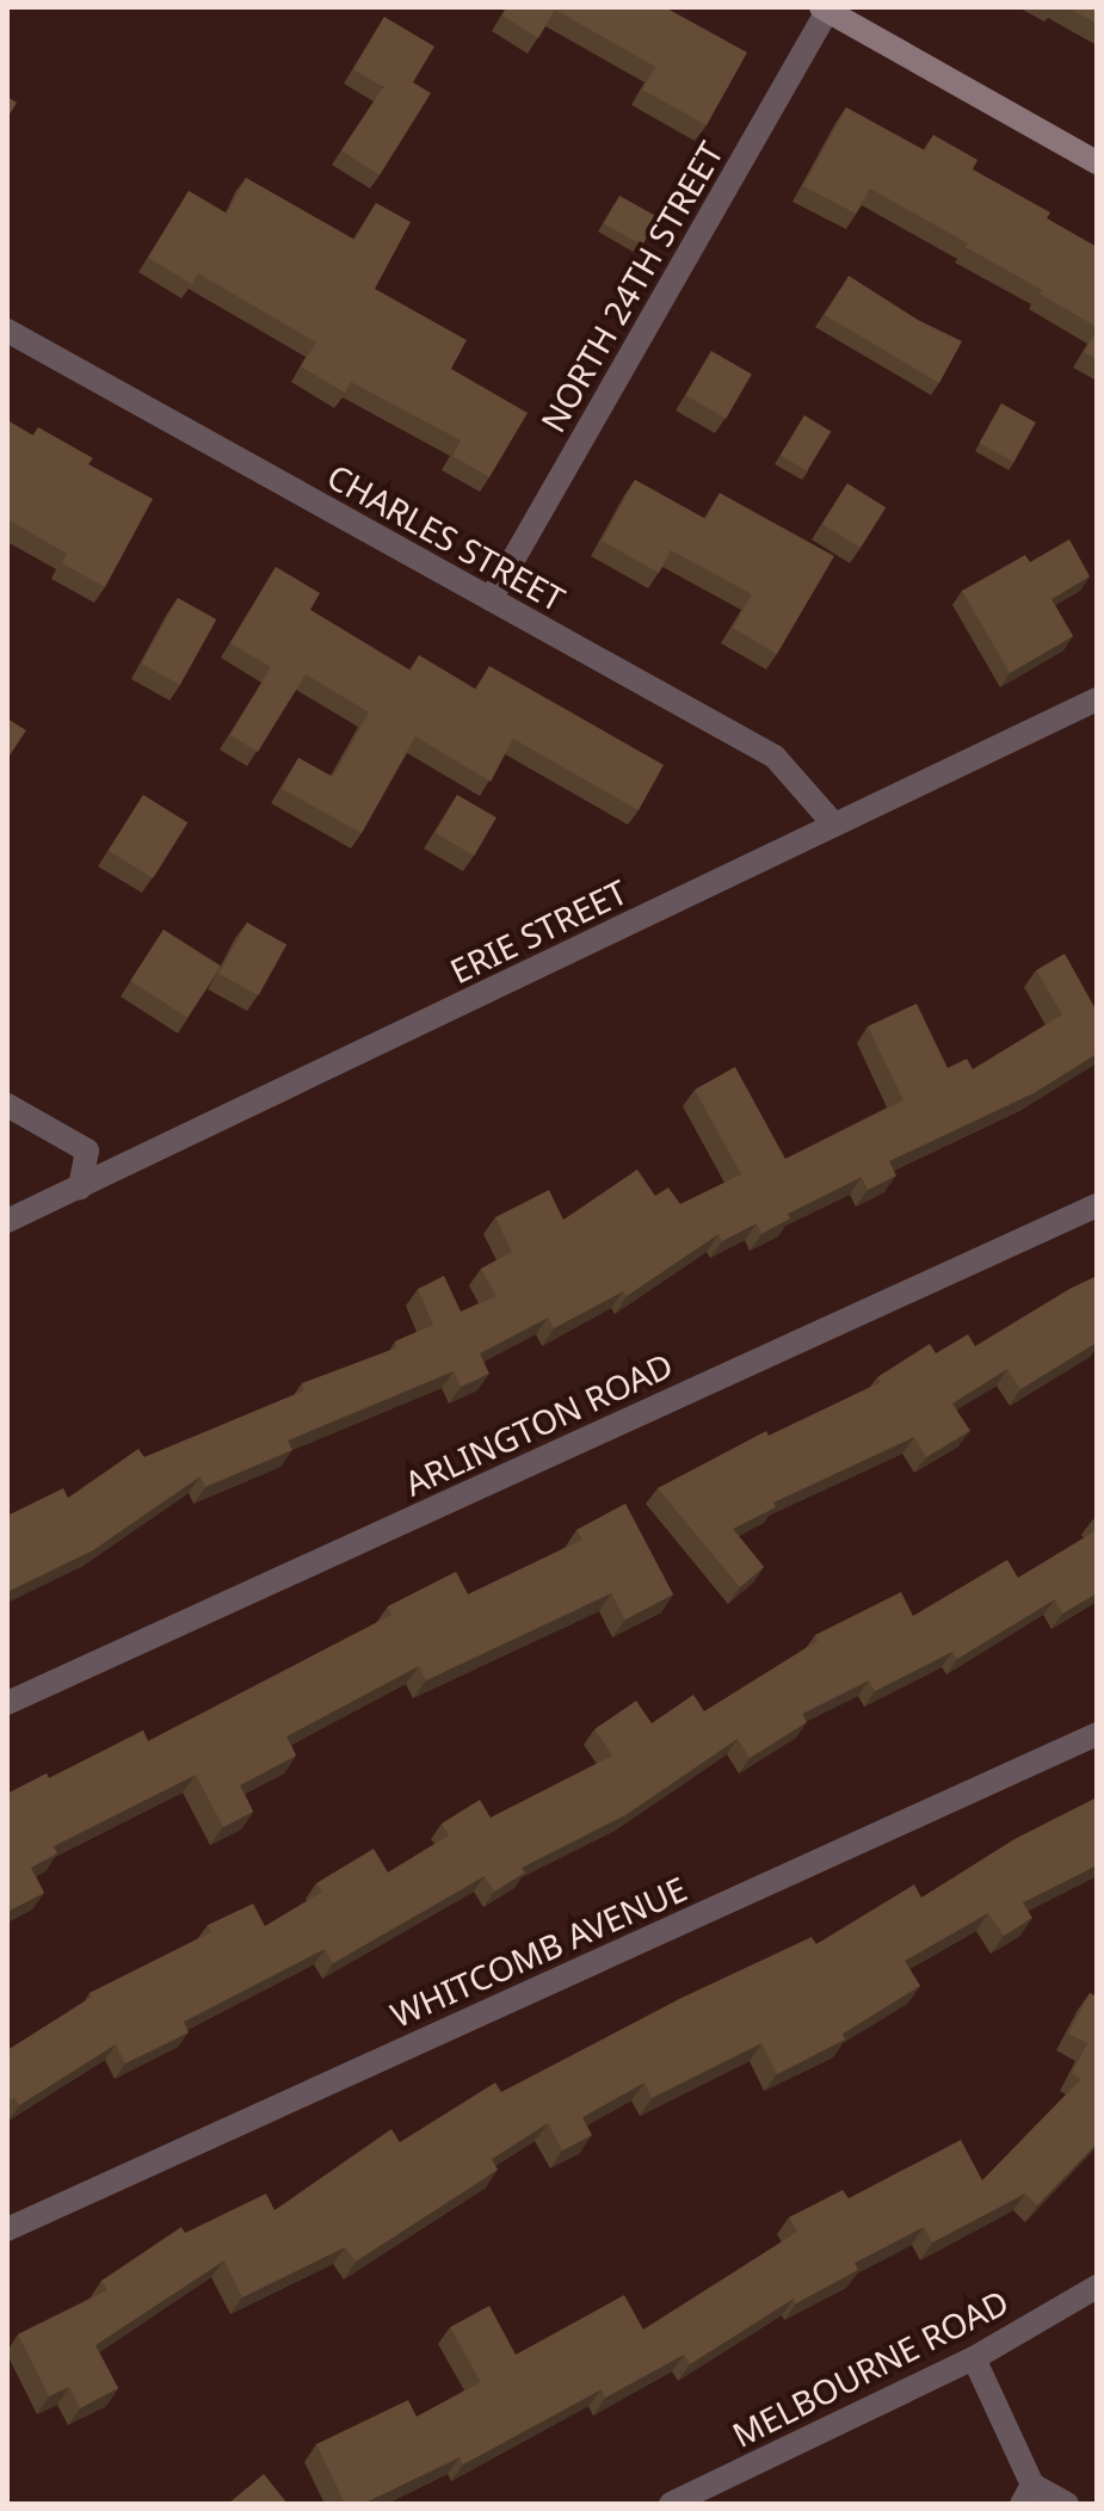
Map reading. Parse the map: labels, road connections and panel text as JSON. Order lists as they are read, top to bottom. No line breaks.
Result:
{"streets":{"street":["NORTH 24TH STREET","CHARLES STREET","ERIE STREET","ARLINGTON ROAD","WHITCOMB AVENUE","MELBOURNE ROAD"]},"crossings":[["NORTH 24TH STREET","CHARLES STREET"],["CHARLES STREET","ERIE STREET"]]}
